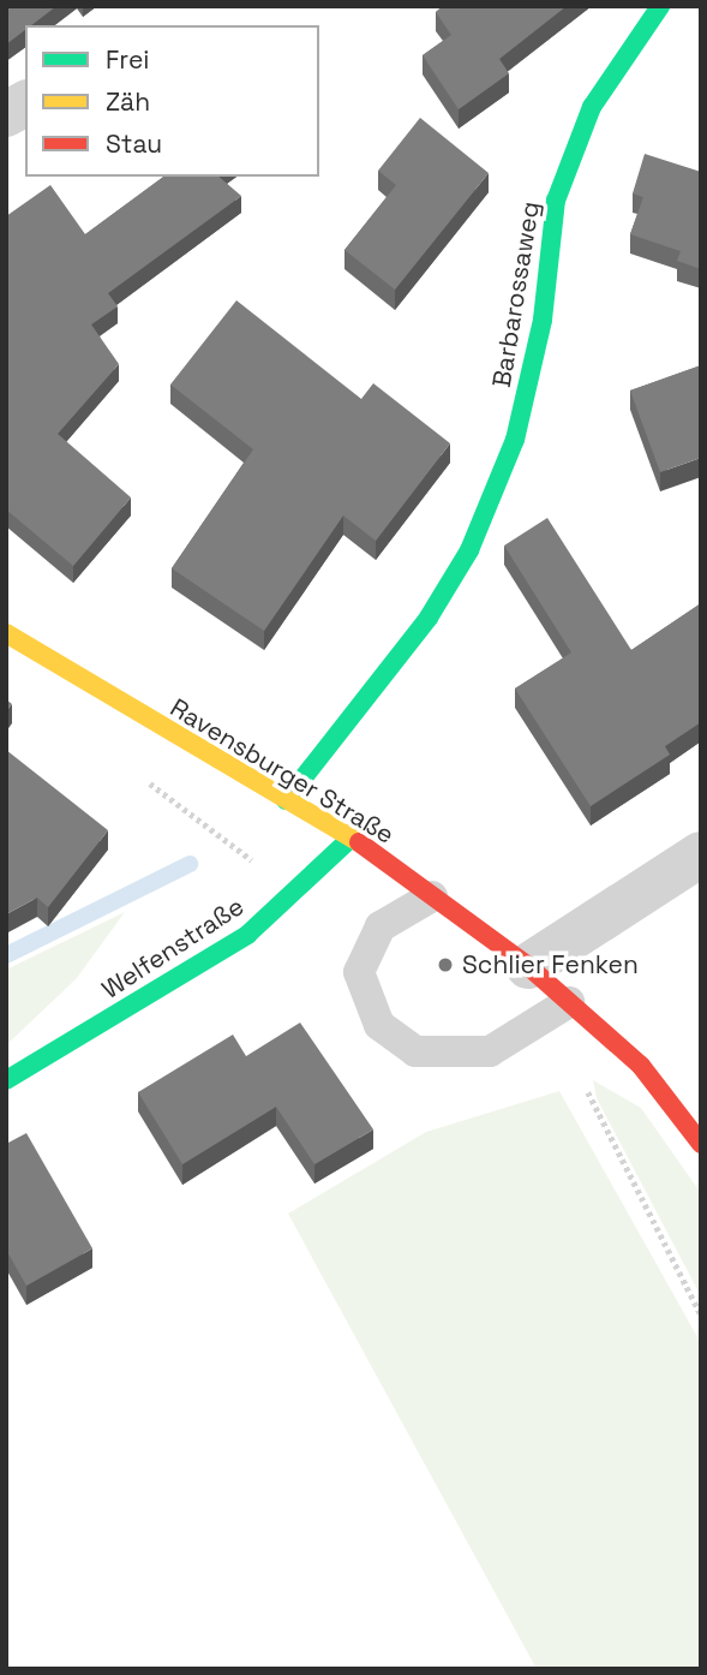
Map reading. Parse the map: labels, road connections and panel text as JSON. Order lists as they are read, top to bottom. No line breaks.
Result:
{"streets":{"street":["Barbarossaweg","Ravensburger Straße","Welfenstraße"]},"crossings":[["Barbarossaweg","Ravensburger Straße"],["Ravensburger Straße","Welfenstraße"]],"places":["Schlier Fenken"],"legend":["Frei","Zäh","Stau"]}
